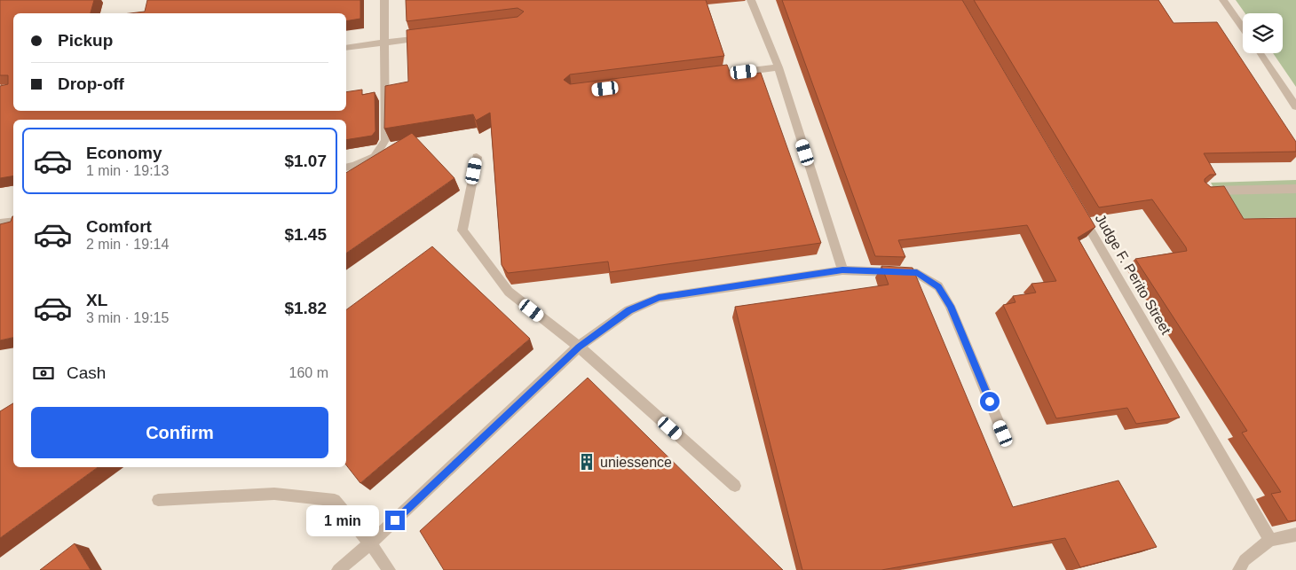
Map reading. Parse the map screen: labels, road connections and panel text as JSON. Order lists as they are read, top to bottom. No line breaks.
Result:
{"streets":{"street":["Judge F. Perito Street"]},"places":{"building":["uniessence"]},"page":{"banner":["Pickup","Drop-off"],"list":[{"name":"Economy","note":"1 min · 19:13","value":"$1.07"},{"name":"Comfort","note":"2 min · 19:14","value":"$1.45"},{"name":"XL","note":"3 min · 19:15","value":"$1.82"}],"pay":["Cash","160 m"],"buttons":"Confirm","bubble":"1 min"}}
